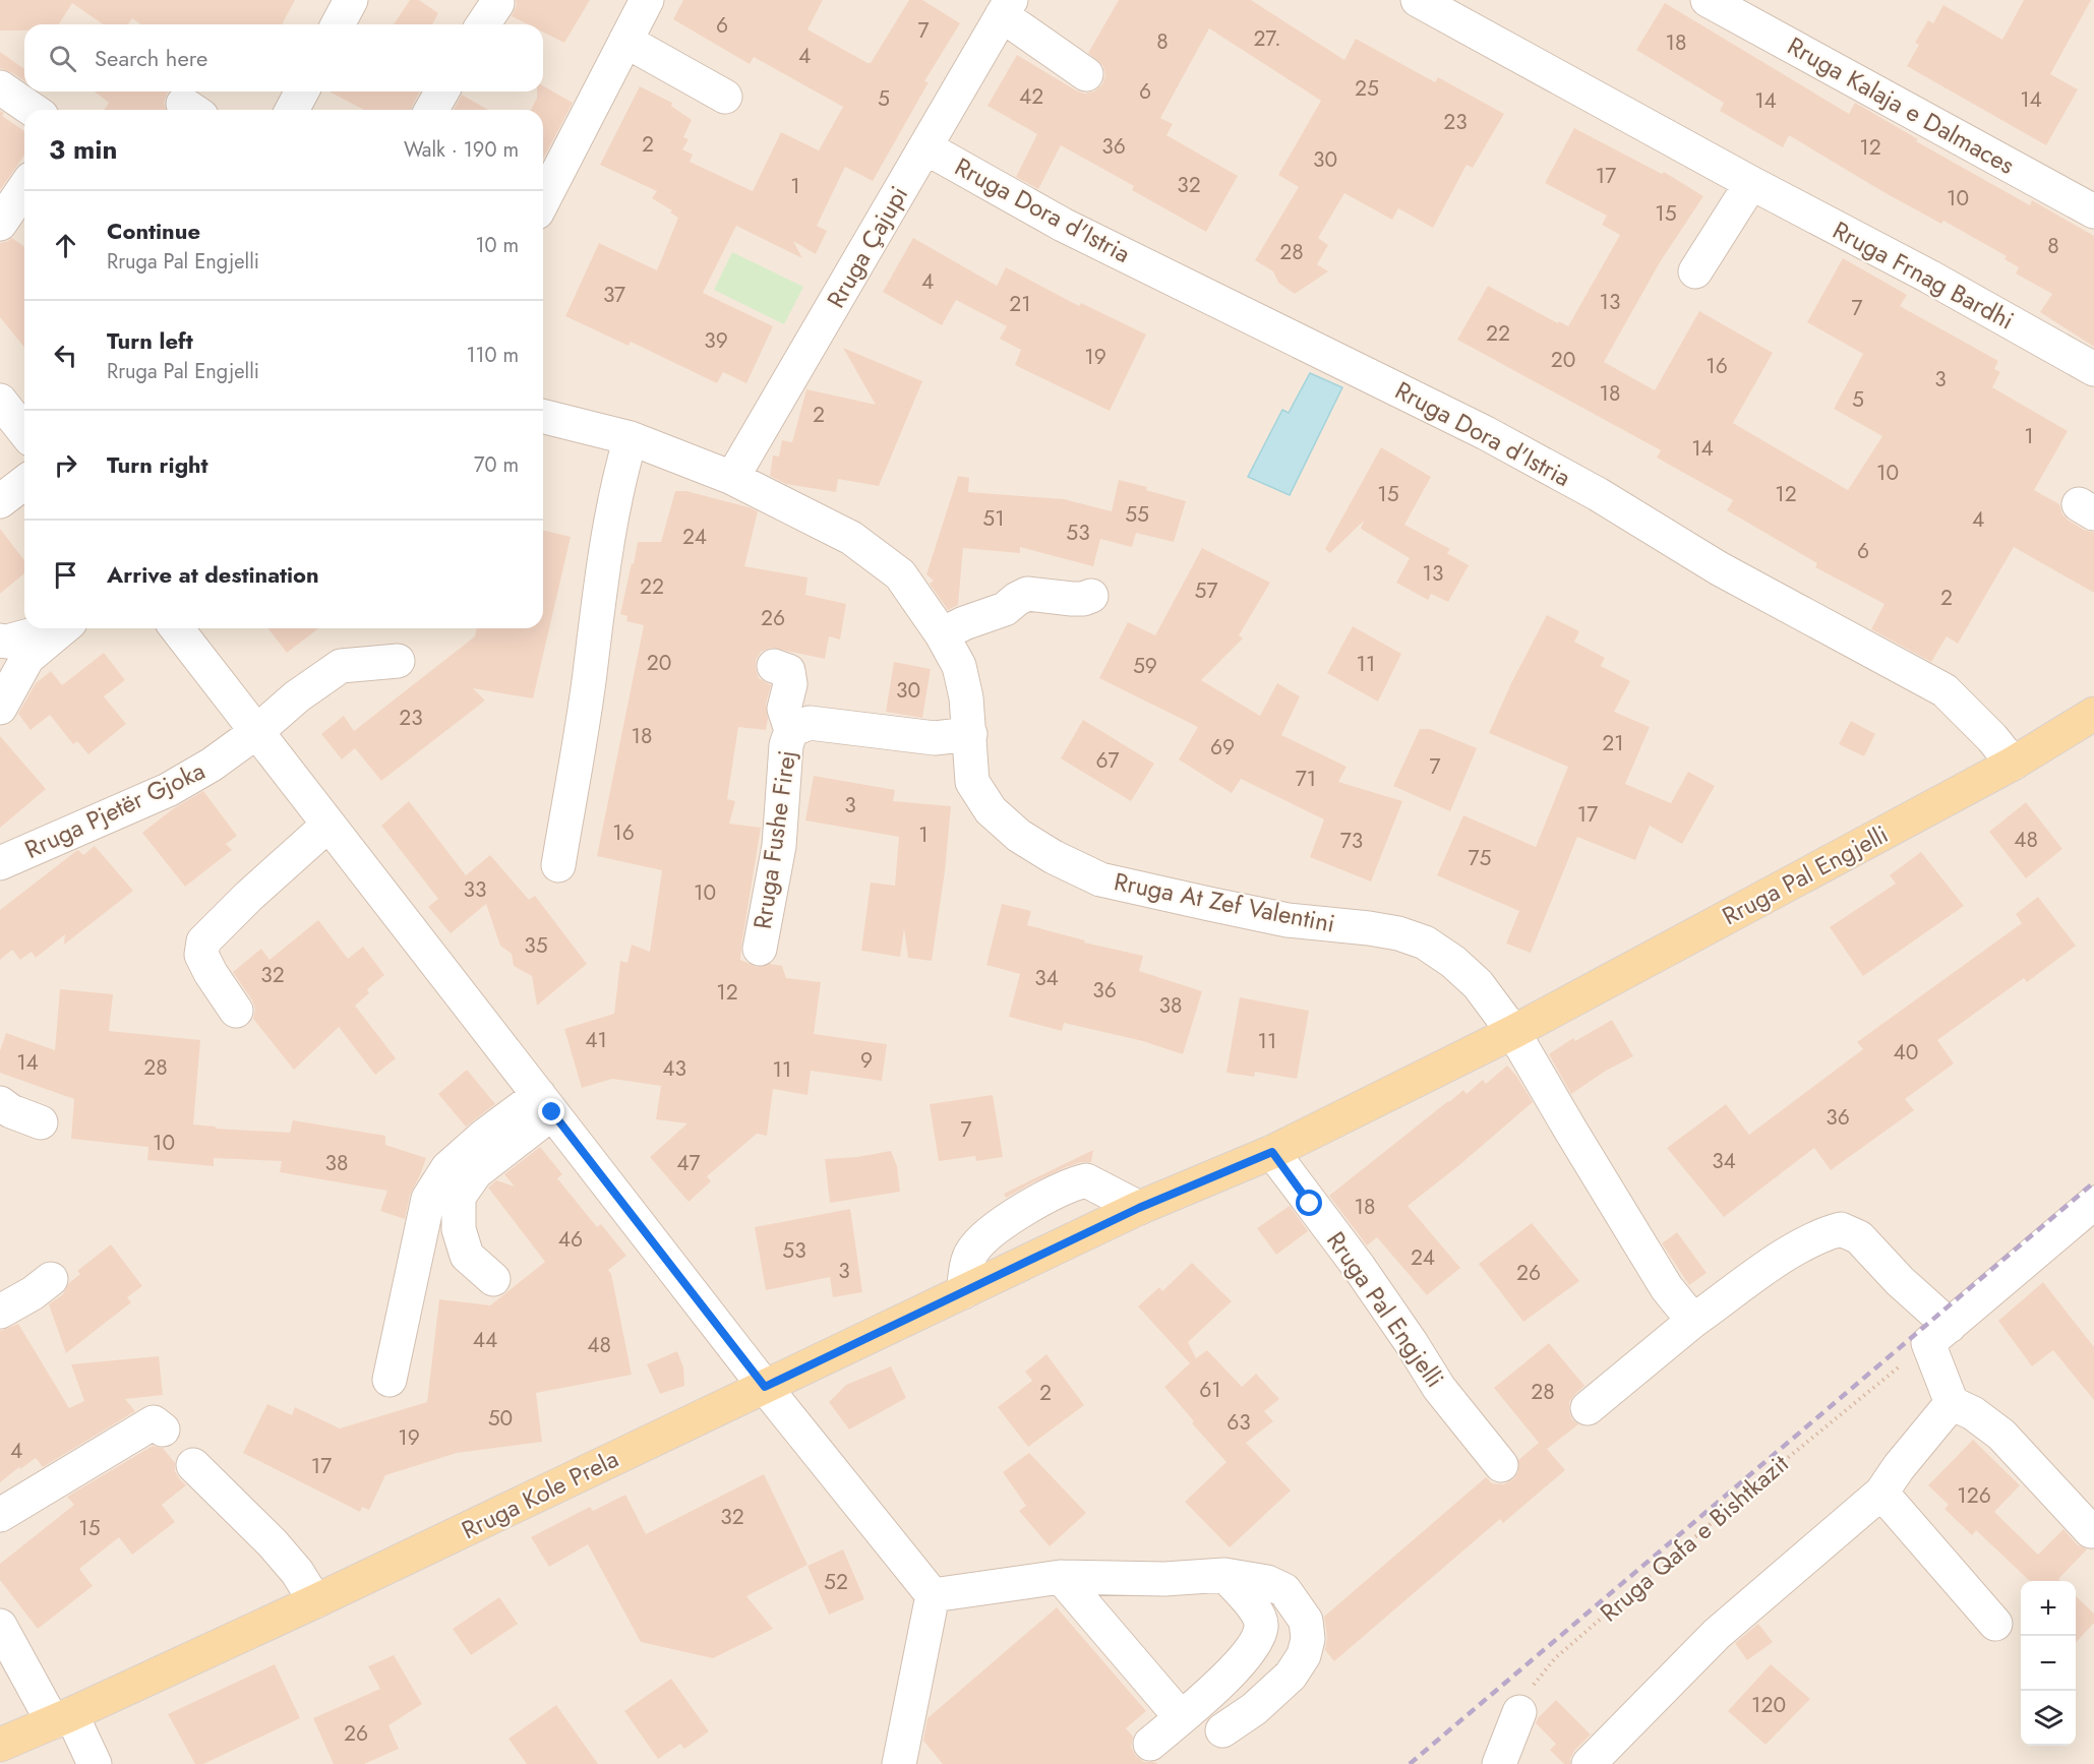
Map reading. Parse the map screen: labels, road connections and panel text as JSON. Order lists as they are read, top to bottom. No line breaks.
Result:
{"streets":{"main road":["Rruga Pal Engjelli","Rruga Kole Prela"],"street":["Rruga Kalaja e Dalmaces","Rruga Dora d'Istria","Rruga Çajupi","Rruga Frnag Bardhi","Rruga Pjetër Gjoka","Rruga Fushe Firej","Rruga At Zef Valentini"],"path":["Rruga Qafa e Bishtkazit"]},"crossings":[["Rruga Dora d'Istria","Rruga Çajupi"],["Rruga Dora d'Istria","Rruga Pal Engjelli"],["Rruga Çajupi","Rruga At Zef Valentini"],["Rruga Fushe Firej","Rruga At Zef Valentini"],["Rruga Pal Engjelli","Rruga At Zef Valentini"],["Rruga Pal Engjelli","Rruga Kole Prela"]],"house_numbers":["6","7","27.","8","18","4","25","6","42","5","14","14","23","2","36","12","30","17","32","1","10","15","8","28","4","37","13","21","7","22","39","19","20","16","3","18","5","2","1","14","10","15","12","55","51","4","53","24","6","13","22","57","2","26","20","11","59","30","23","18","21","69","67","7","71","3","17","16","1","48","73","75","33","10","35","32","34","36","12","38","41","11","40","9","14","28","43","11","36","7","10","34","38","47","18","46","53","24","3","26","44","48","61","28","2","50","63","19","4","17","126","32","15","52","120","26"],"page":{"search":"Search here","heading":["3 min","Walk · 190 m"],"list":[["Continue","Rruga Pal Engjelli","10 m"],["Turn left","Rruga Pal Engjelli","110 m"],["Turn right","70 m"],"Arrive at destination"],"map_buttons":["+","−"]}}
